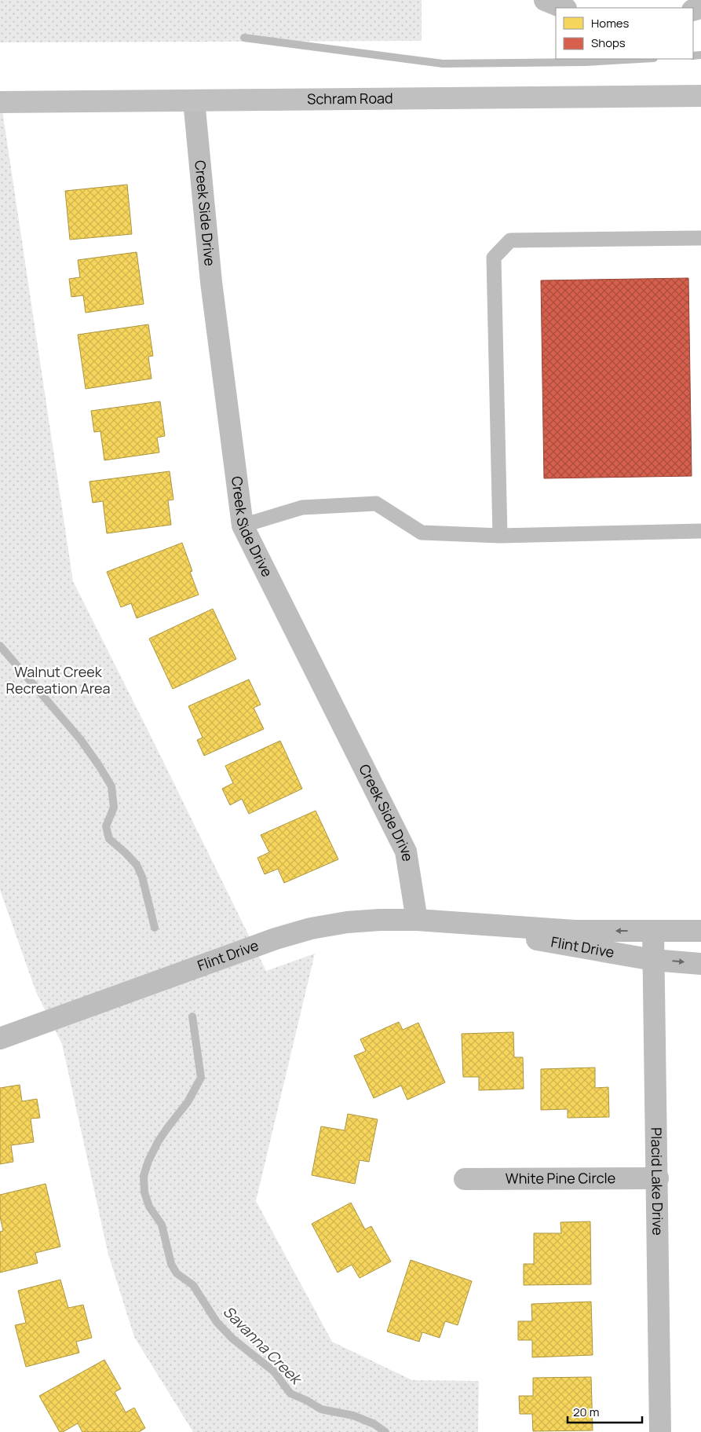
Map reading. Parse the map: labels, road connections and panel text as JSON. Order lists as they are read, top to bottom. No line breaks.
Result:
{"streets":{"main road":["Schram Road"],"street":["Creek Side Drive","Flint Drive","White Pine Circle","Placid Lake Drive"]},"crossings":[["Schram Road","Creek Side Drive"],["Creek Side Drive","Flint Drive"],["Flint Drive","Placid Lake Drive"],["White Pine Circle","Placid Lake Drive"]],"water":["Savanna Creek"],"parks":["Walnut Creek Recreation Area"],"legend":["Homes","Shops"],"scale_bar":"20 m"}
